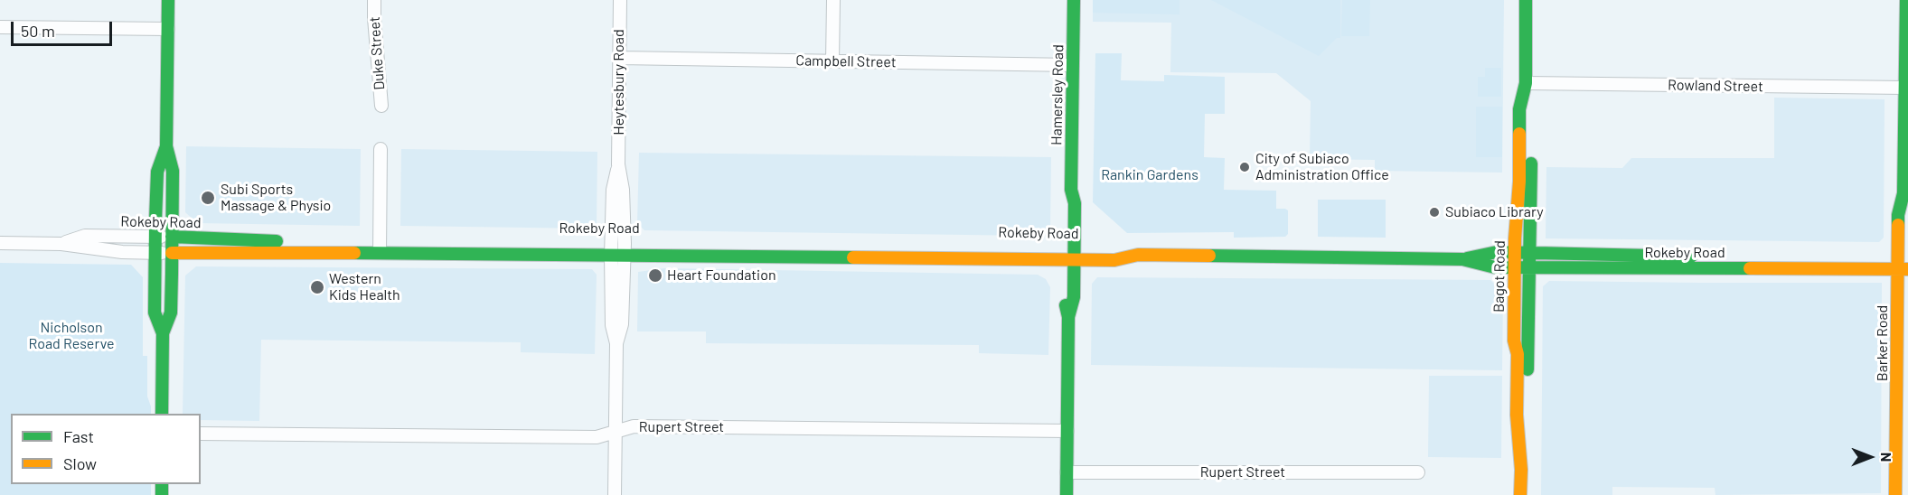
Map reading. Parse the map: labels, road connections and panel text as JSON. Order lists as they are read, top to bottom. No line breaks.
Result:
{"streets":{"main road":["Hamersley Road","Rokeby Road","Bagot Road","Barker Road"],"street":["Duke Street","Campbell Street","Heytesbury Road","Rowland Street","Rupert Street"]},"crossings":[["Campbell Street","Heytesbury Road"],["Campbell Street","Hamersley Road"],["Heytesbury Road","Rokeby Road"],["Heytesbury Road","Rupert Street"],["Rowland Street","Bagot Road"],["Rowland Street","Barker Road"],["Hamersley Road","Rokeby Road"],["Hamersley Road","Rupert Street"],["Rokeby Road","Bagot Road"],["Rokeby Road","Barker Road"]],"parks":["Rankin Gardens","Nicholson Road Reserve"],"places":["City of Subiaco Administration Office","Subi Sports Massage & Physio","Subiaco Library","Heart Foundation","Western Kids Health"],"legend":["Fast","Slow"],"scale_bar":"50 m","north":"right"}
